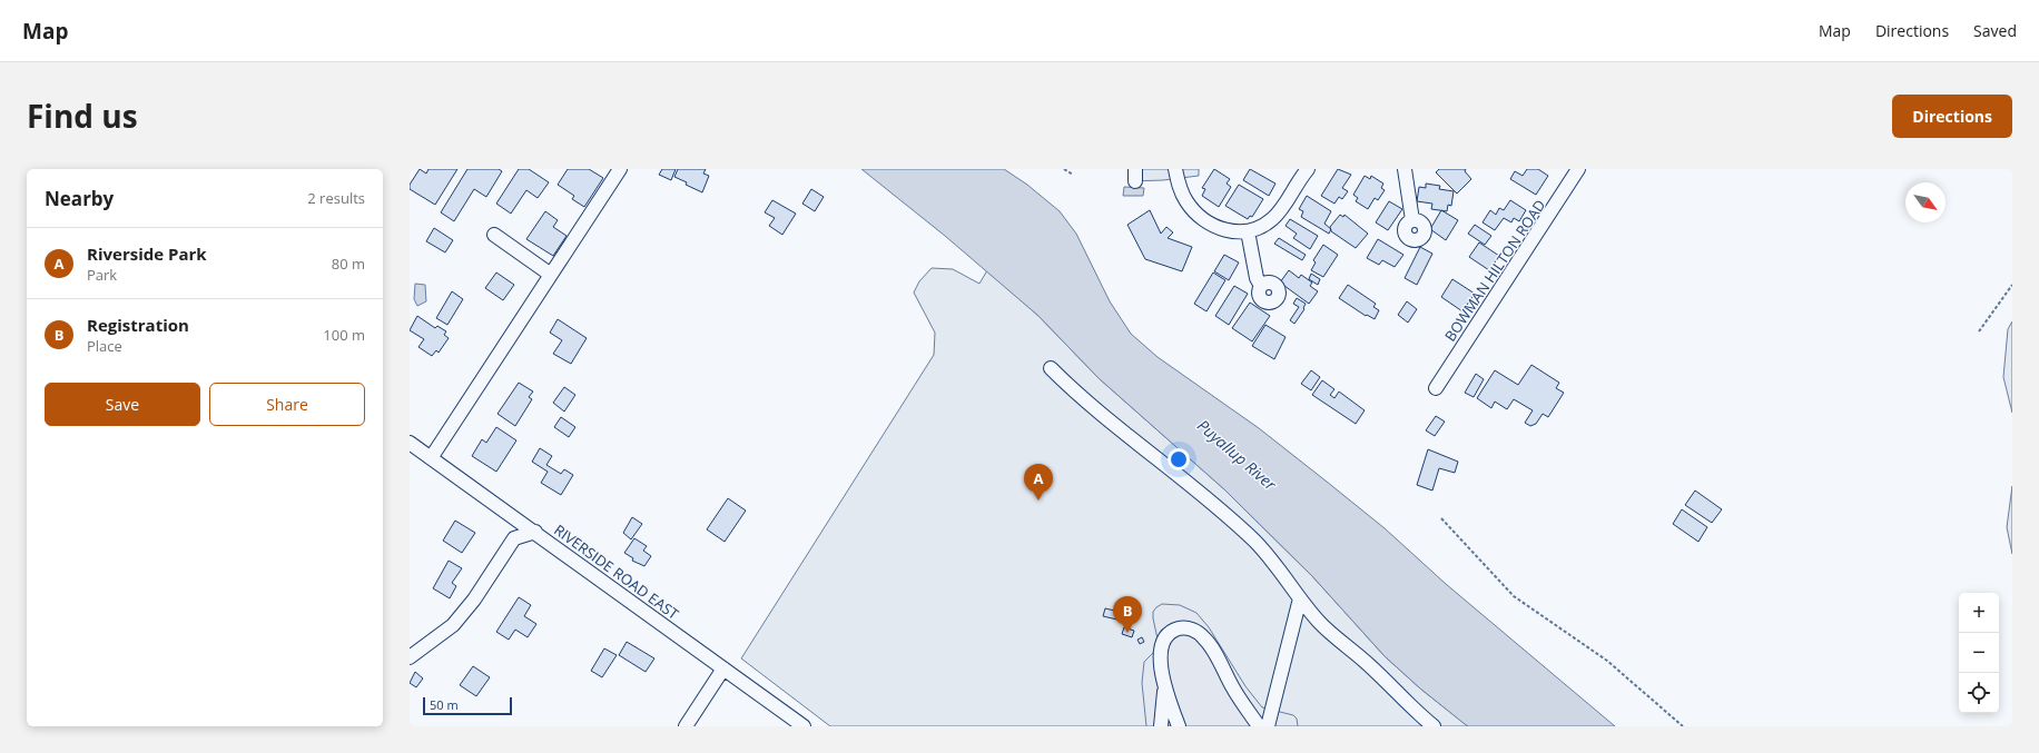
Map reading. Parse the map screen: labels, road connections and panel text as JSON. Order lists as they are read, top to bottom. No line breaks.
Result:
{"streets":{"street":["BOWMAN HILTON ROAD","RIVERSIDE ROAD EAST"]},"water":["Puyallup River"],"scale_bar":"50 m","north":"bottom right","page":{"header":"Map","nav":["Map","Directions","Saved"],"title":"Find us","buttons":["Directions",["Save","Share"]],"heading":["Nearby","2 results"],"list":[{"mark":"A","name":"Riverside Park","note":"Park","value":"80 m"},{"mark":"B","name":"Registration","note":"Place","value":"100 m"}],"pins":["A","B"],"map_buttons":["+","−"],"scale":"50 m"}}
